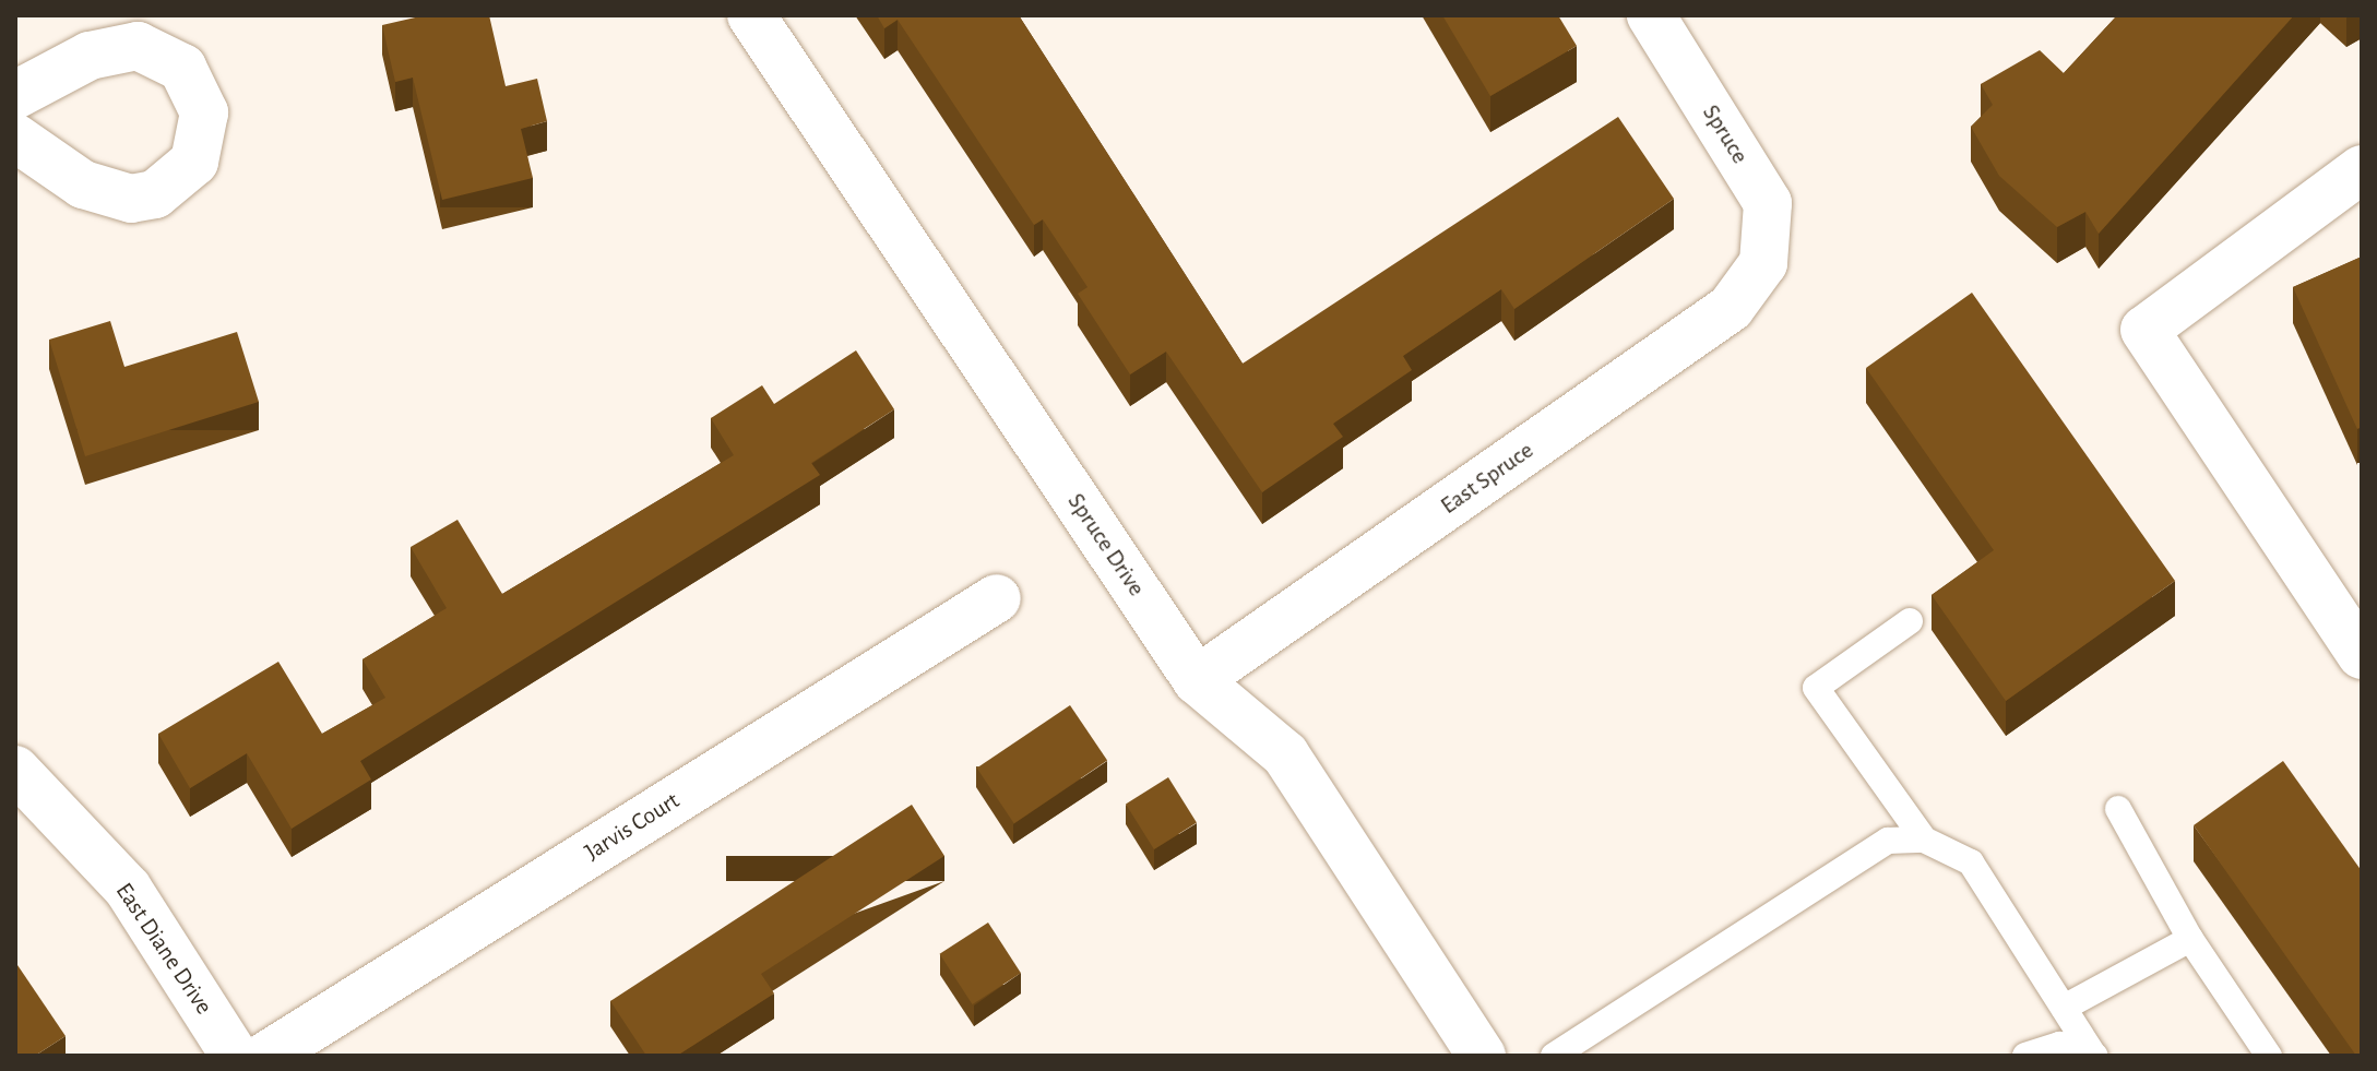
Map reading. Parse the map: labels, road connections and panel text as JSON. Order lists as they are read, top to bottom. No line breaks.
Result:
{"streets":{"street":["Spruce","East Spruce","Spruce Drive","Jarvis Court","East Diane Drive"]},"crossings":[["Spruce","East Spruce"],["East Spruce","Spruce Drive"]]}
